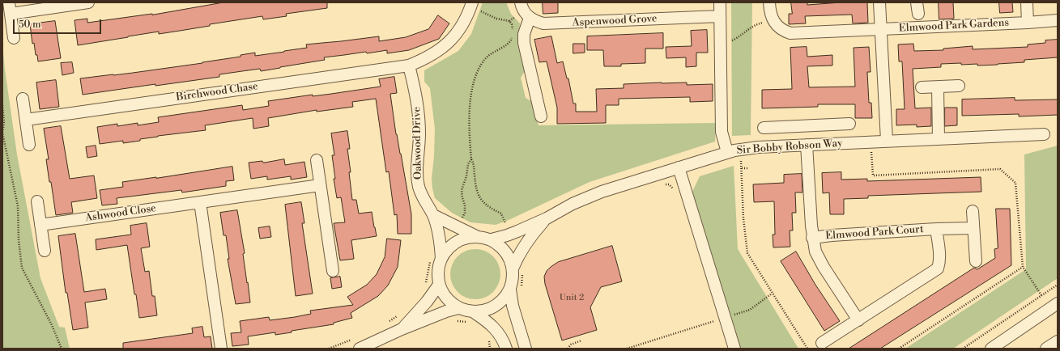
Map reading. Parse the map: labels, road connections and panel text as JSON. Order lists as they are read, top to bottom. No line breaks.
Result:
{"streets":{"street":["Aspenwood Grove","Elmwood Park Gardens","Birchwood Chase","Oakwood Drive","Sir Bobby Robson Way","Ashwood Close","Elmwood Park Court"]},"crossings":[["Birchwood Chase","Oakwood Drive"],["Oakwood Drive","Sir Bobby Robson Way"],["Sir Bobby Robson Way","Elmwood Park Court"]],"house_numbers":["Unit 2"],"scale_bar":"50 m"}
